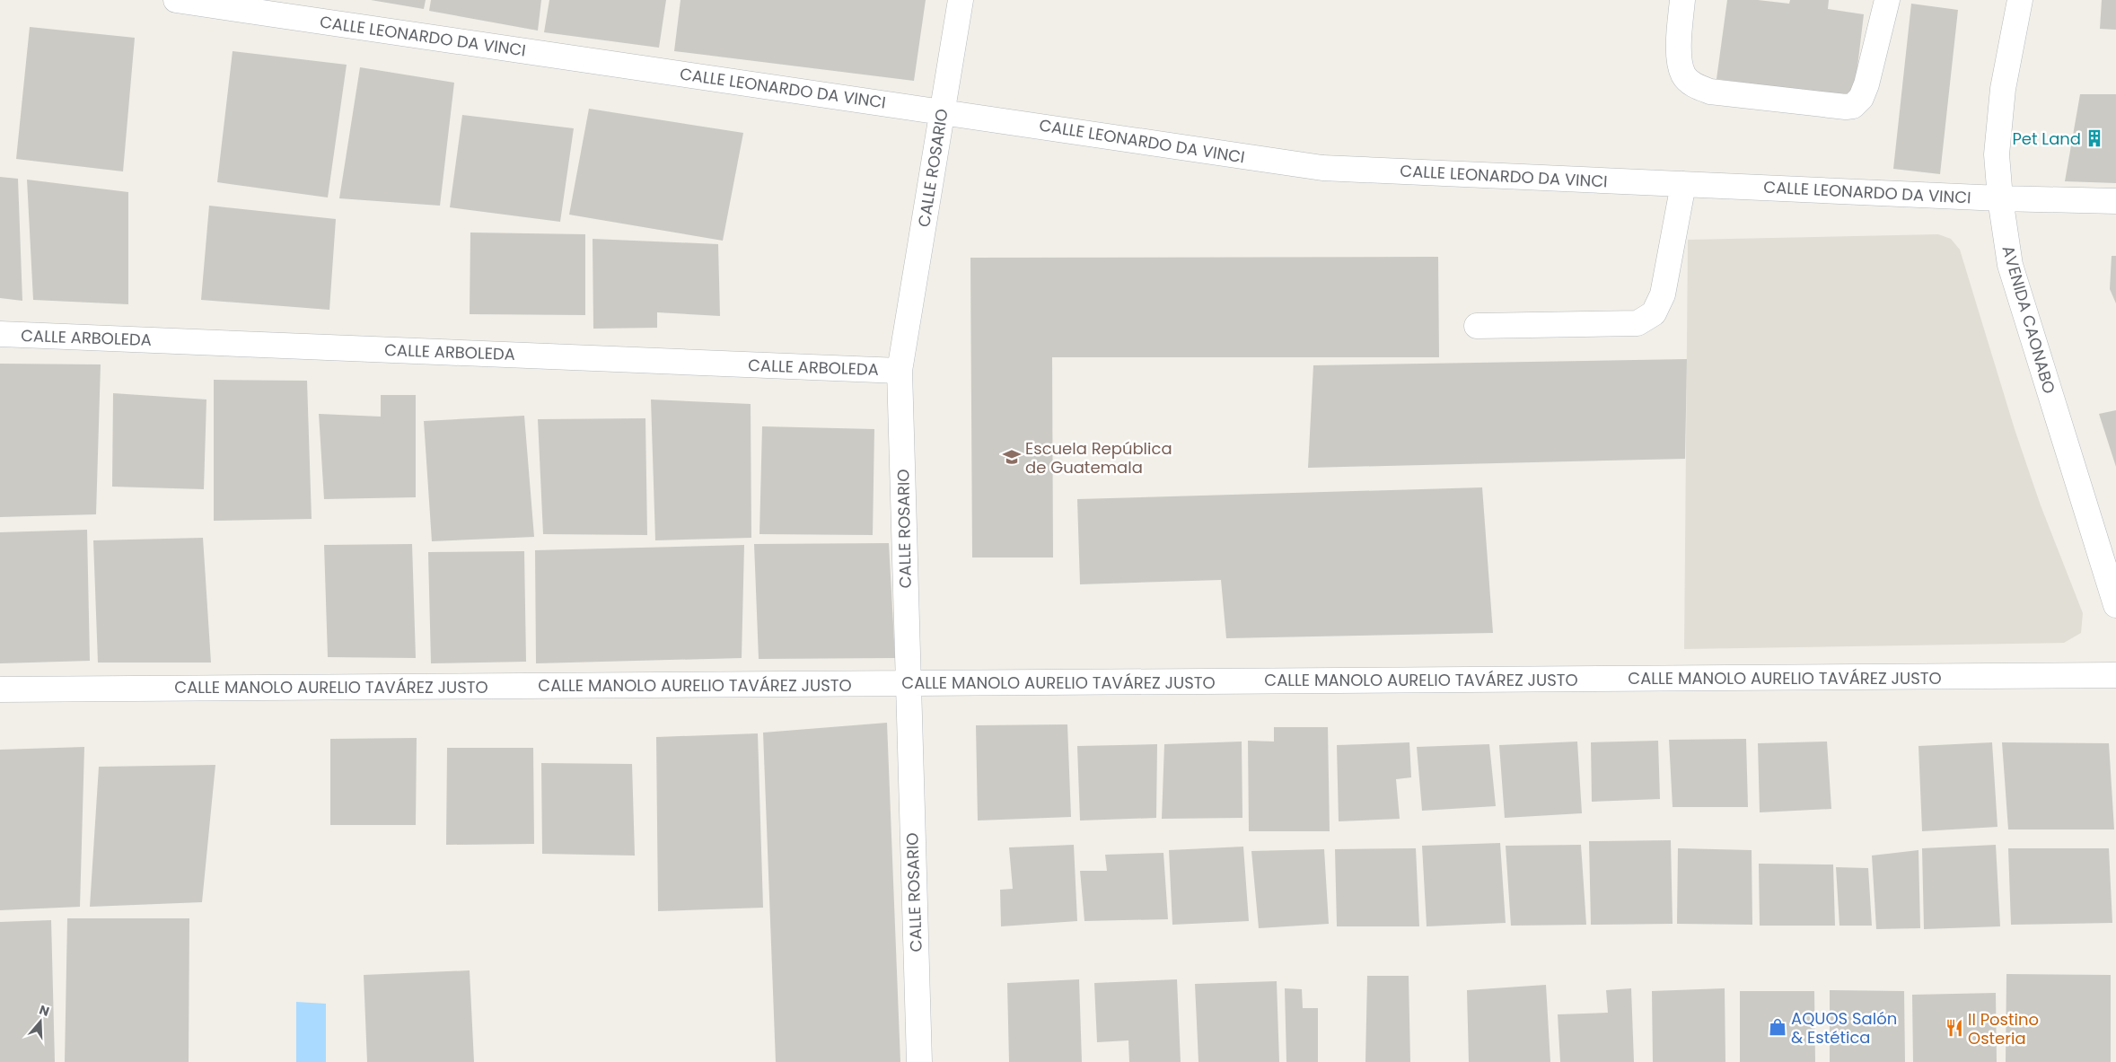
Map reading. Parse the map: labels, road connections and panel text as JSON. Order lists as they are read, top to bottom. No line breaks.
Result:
{"streets":{"street":["CALLE LEONARDO DA VINCI","CALLE ROSARIO","AVENIDA CAONABO","CALLE ARBOLEDA","CALLE MANOLO AURELIO TAVÁREZ JUSTO"]},"crossings":[["CALLE LEONARDO DA VINCI","CALLE ROSARIO"],["CALLE LEONARDO DA VINCI","AVENIDA CAONABO"],["CALLE ROSARIO","CALLE ARBOLEDA"],["CALLE ROSARIO","CALLE MANOLO AURELIO TAVÁREZ JUSTO"]],"places":{"building":["Pet Land"],"school or university":["Escuela República de Guatemala"],"shop":["AQUOS Salón & Estética"],"restaurant":["Il Postino Osteria"]},"north":"top"}
